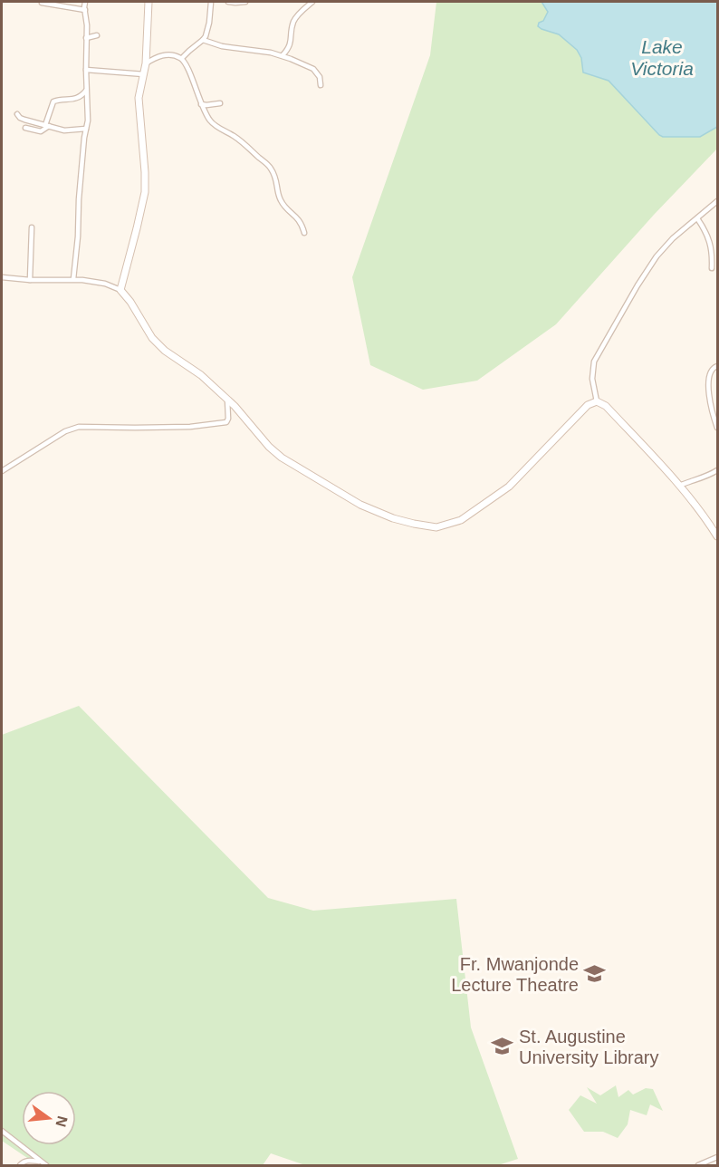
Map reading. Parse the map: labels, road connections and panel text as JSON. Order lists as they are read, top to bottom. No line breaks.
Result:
{"water":["Lake Victoria"],"places":{"school or university":["Fr. Mwanjonde Lecture Theatre","St. Augustine University Library"]},"north":"right"}
